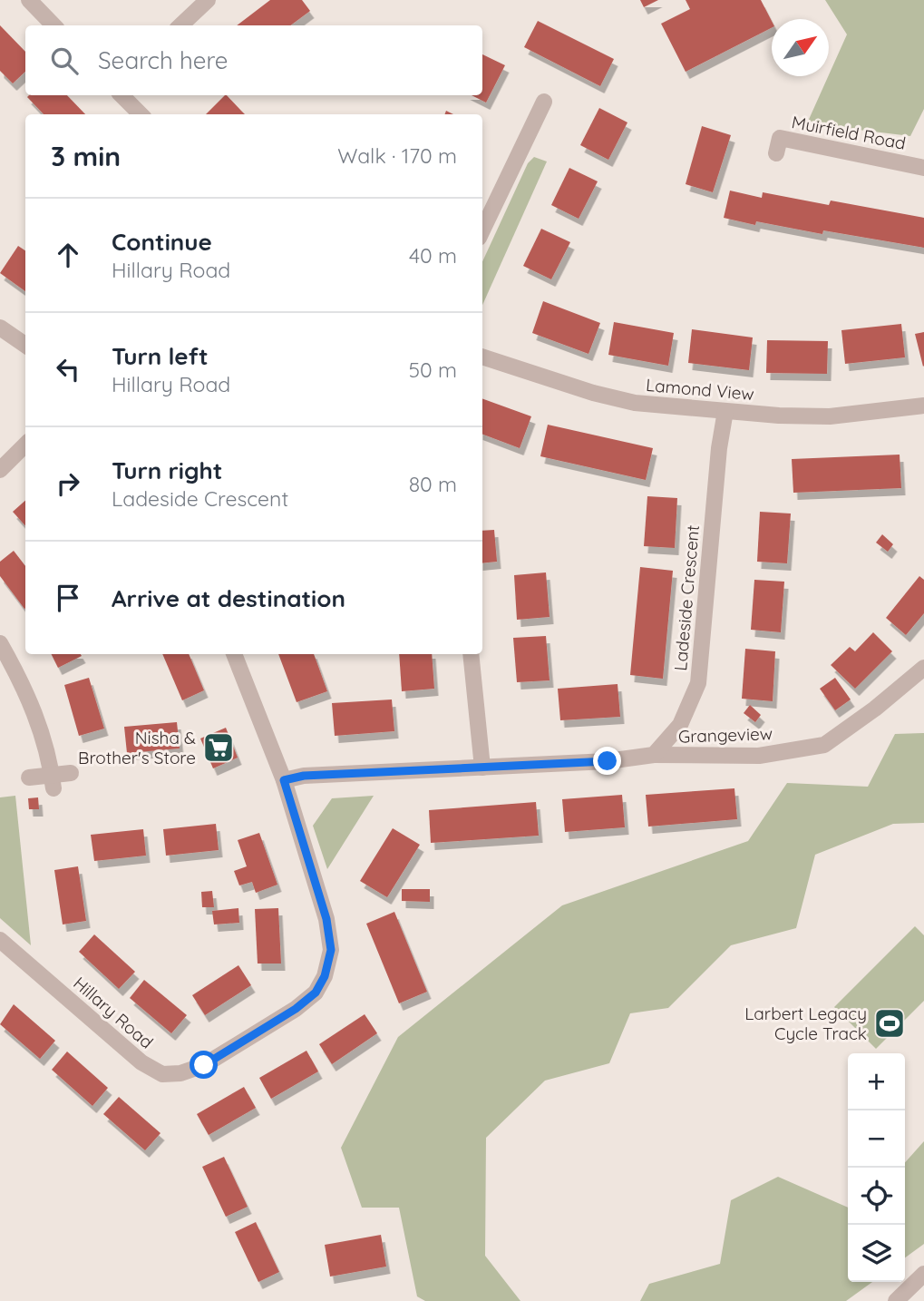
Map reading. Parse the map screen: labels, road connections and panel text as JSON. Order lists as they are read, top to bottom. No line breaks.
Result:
{"streets":{"street":["Muirfield Road","Lamond View","Ladeside Crescent","Grangeview","Hillary Road"]},"crossings":[["Lamond View","Ladeside Crescent"],["Ladeside Crescent","Grangeview"]],"places":{"supermarket":["Nisha & Brother's Store"],"sports":["Larbert Legacy Cycle Track"]},"north":"top right","page":{"search":"Search here","heading":["3 min","Walk · 170 m"],"list":[["Continue","Hillary Road","40 m"],["Turn left","Hillary Road","50 m"],["Turn right","Ladeside Crescent","80 m"],"Arrive at destination"],"map_buttons":["+","−"]}}
